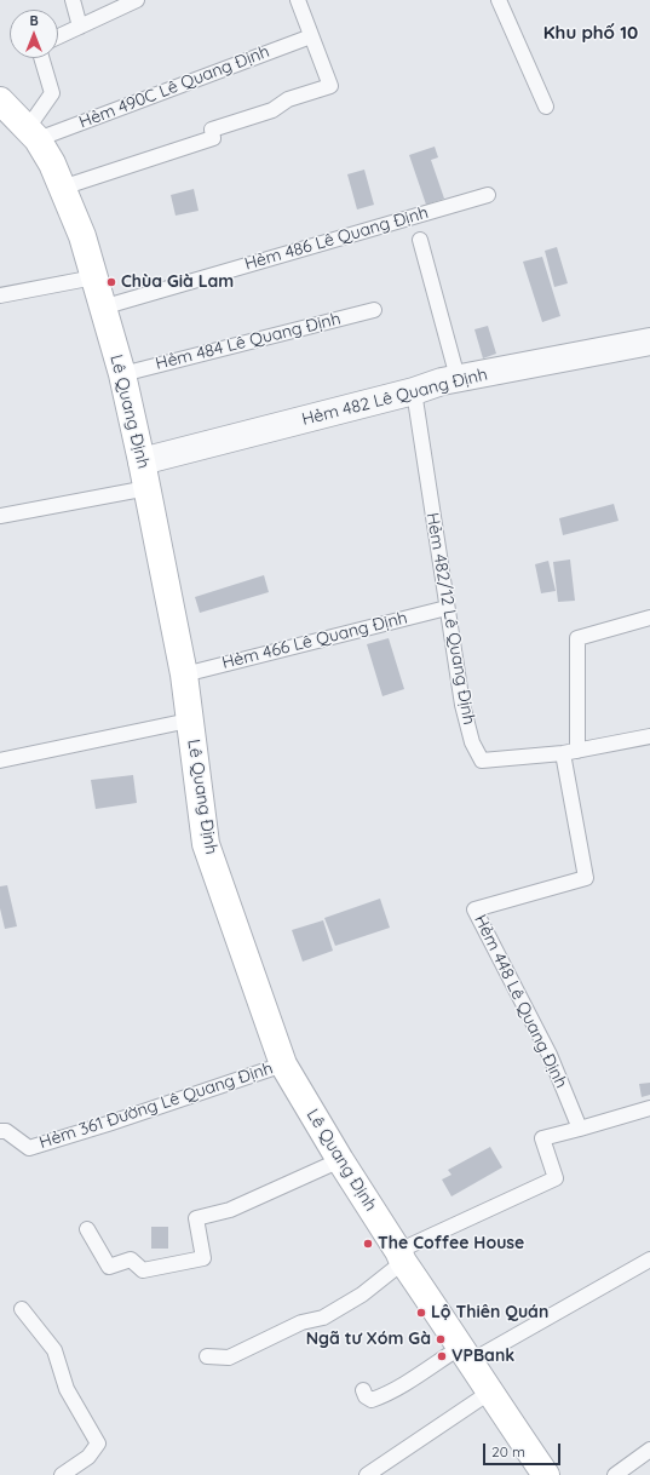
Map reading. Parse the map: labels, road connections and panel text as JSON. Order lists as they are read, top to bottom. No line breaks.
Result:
{"streets":{"main road":["Lê Quang Định"],"street":["Hẻm 482 Lê Quang Định"],"lane":["Hẻm 490C Lê Quang Định","Hẻm 486 Lê Quang Định","Hẻm 484 Lê Quang Định","Hẻm 482/12 Lê Quang Định","Hẻm 466 Lê Quang Định","Hẻm 448 Lê Quang Định","Hẻm 361 Đường Lê Quang Định"]},"crossings":[["Hẻm 490C Lê Quang Định","Lê Quang Định"],["Hẻm 486 Lê Quang Định","Lê Quang Định"],["Hẻm 484 Lê Quang Định","Lê Quang Định"],["Hẻm 482 Lê Quang Định","Lê Quang Định"],["Hẻm 482 Lê Quang Định","Hẻm 482/12 Lê Quang Định"],["Lê Quang Định","Hẻm 466 Lê Quang Định"],["Lê Quang Định","Hẻm 361 Đường Lê Quang Định"],["Hẻm 482/12 Lê Quang Định","Hẻm 466 Lê Quang Định"],["Hẻm 482/12 Lê Quang Định","Hẻm 448 Lê Quang Định"]],"districts":["Khu phố 10"],"places":["Chùa Già Lam","The Coffee House","Lộ Thiên Quán","Ngã tư Xóm Gà","VPBank"],"scale_bar":"20 m","north":"top"}
